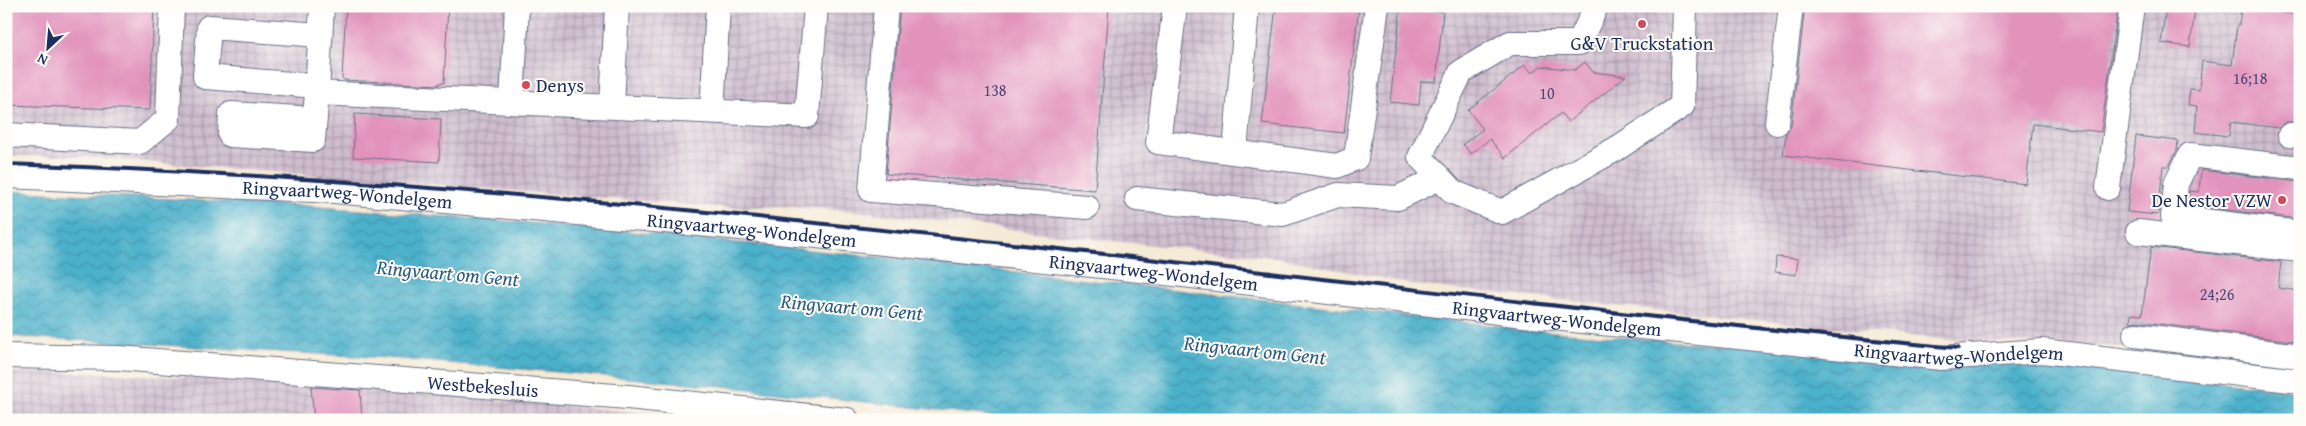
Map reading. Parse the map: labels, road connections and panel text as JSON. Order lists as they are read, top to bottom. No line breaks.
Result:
{"streets":{"street":["Ringvaartweg-Wondelgem","Westbekesluis"]},"water":["Ringvaart om Gent"],"places":["G&V Truckstation","Denys","De Nestor VZW"],"house_numbers":["16;18","138","10","24;26"],"north":"bottom left"}
